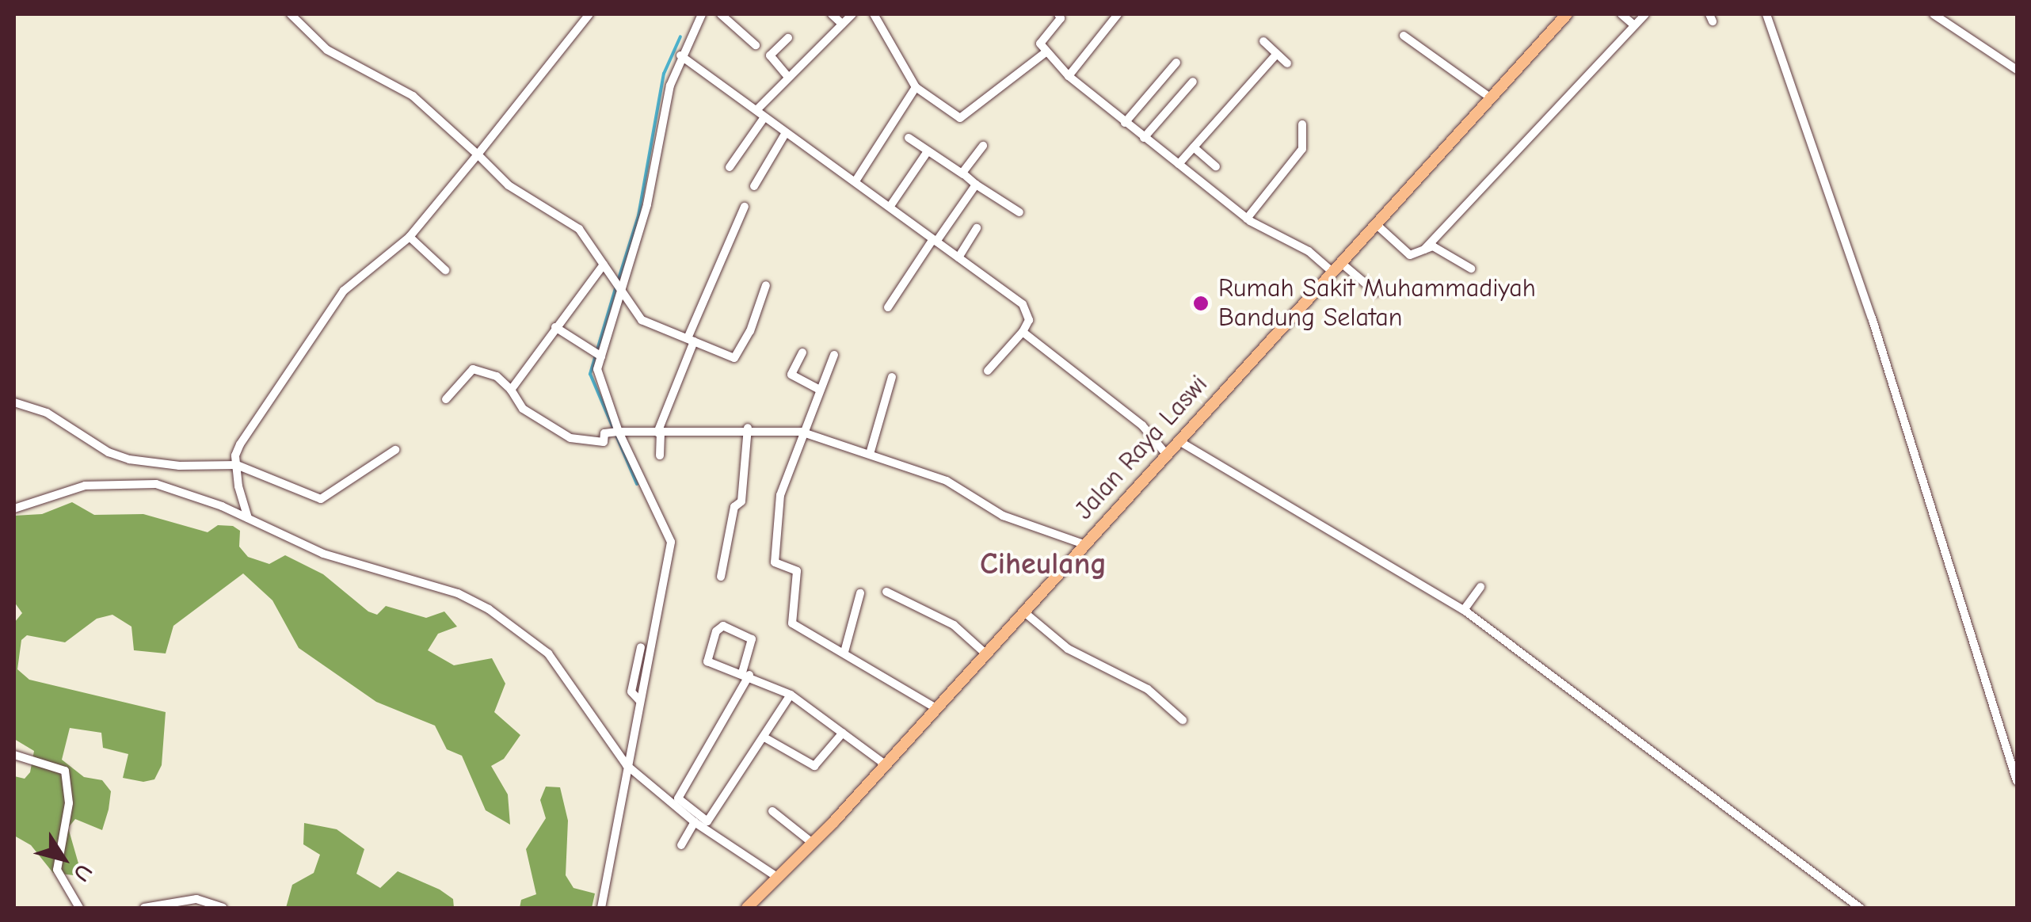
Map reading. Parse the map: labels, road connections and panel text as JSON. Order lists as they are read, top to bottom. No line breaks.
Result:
{"streets":{"main road":["Jalan Raya Laswi"]},"districts":["Ciheulang"],"places":["Rumah Sakit Muhammadiyah Bandung Selatan"],"north":"bottom right"}
